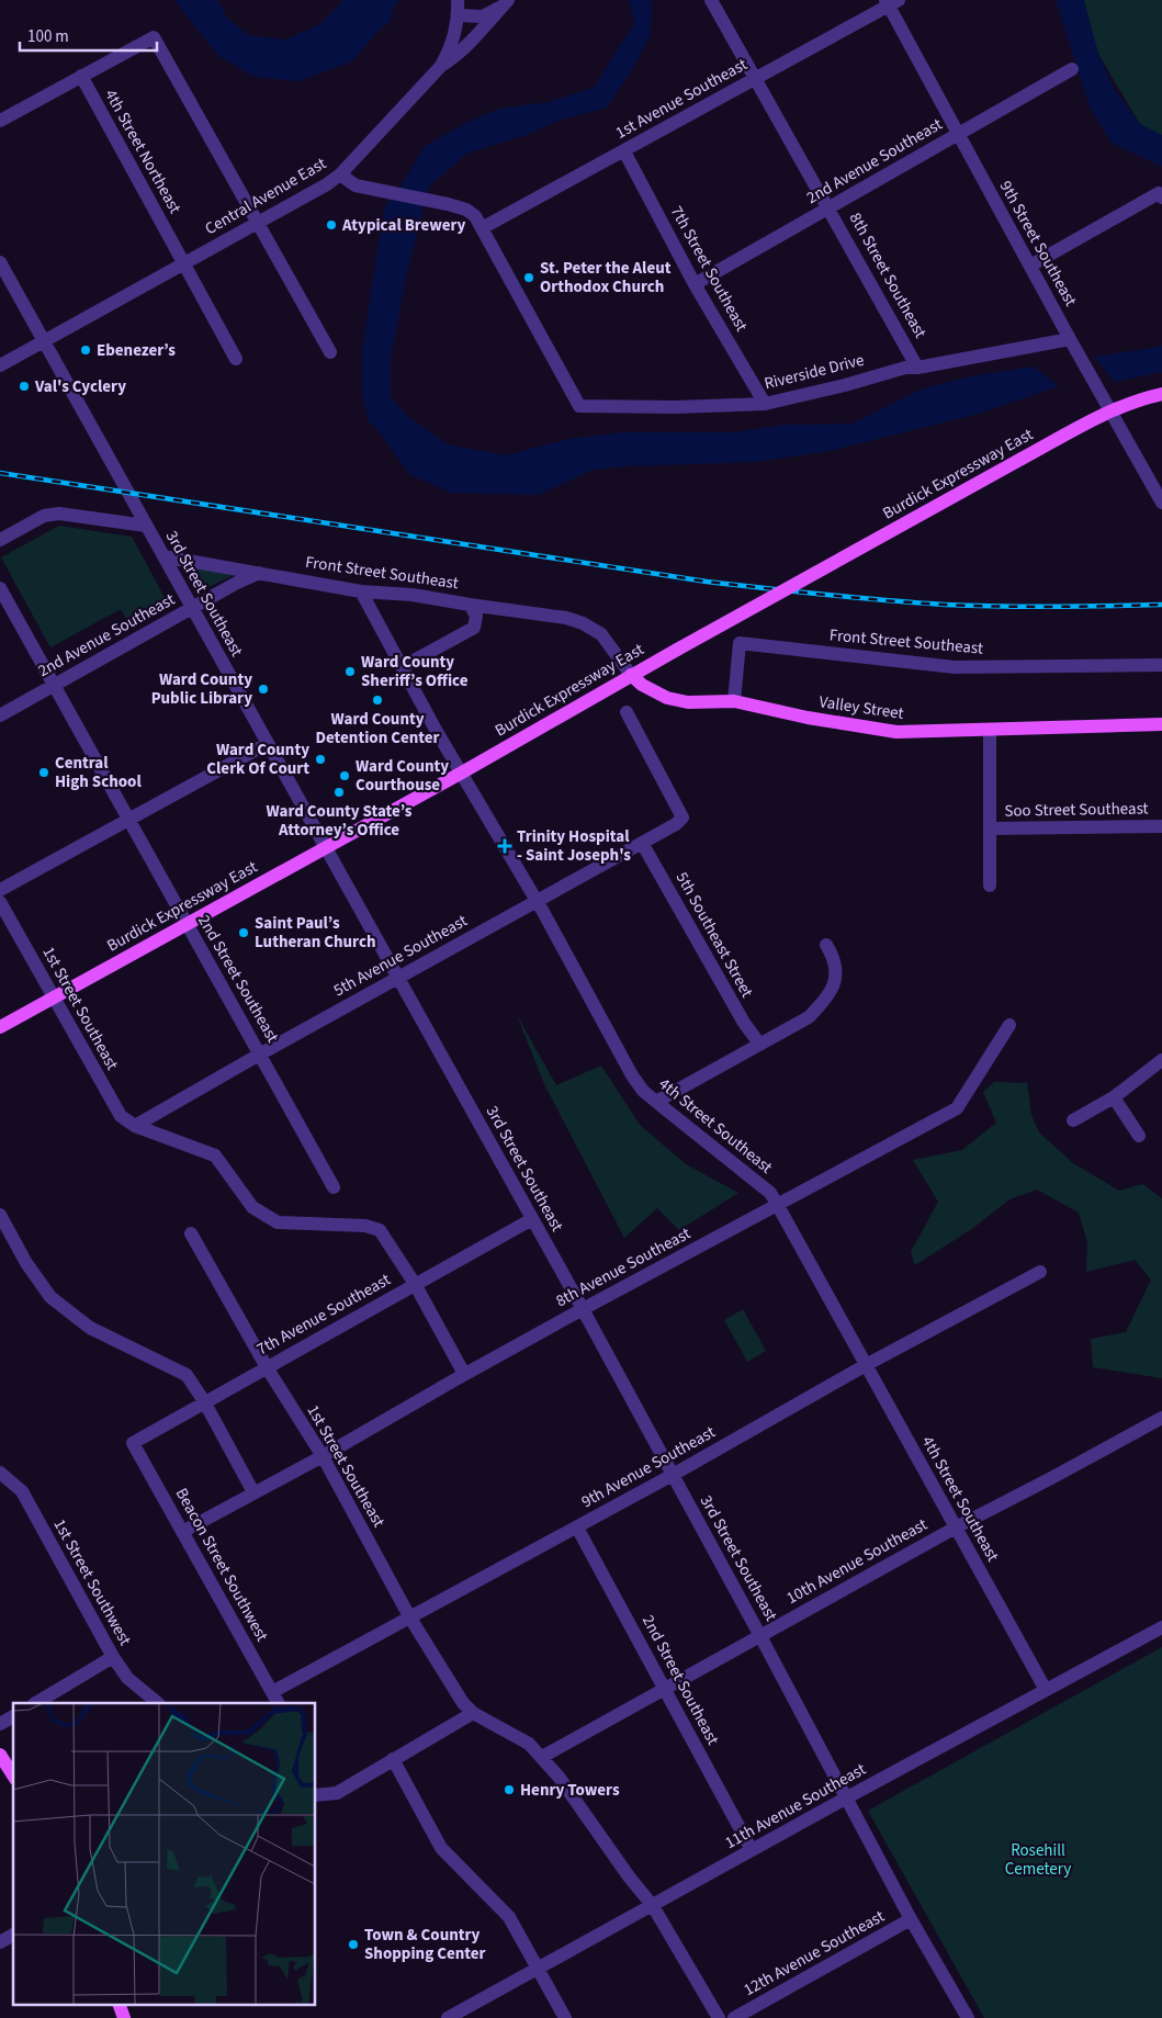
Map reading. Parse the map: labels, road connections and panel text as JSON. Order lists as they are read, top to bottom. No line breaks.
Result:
{"streets":{"main road":["Burdick Expressway East","Valley Street"],"street":["1st Avenue Southeast","4th Street Northeast","2nd Avenue Southeast","Central Avenue East","9th Street Southeast","7th Street Southeast","8th Street Southeast","Riverside Drive","Front Street Southeast","3rd Street Southeast","Soo Street Southeast","5th Southeast Street","5th Avenue Southeast","2nd Street Southeast","1st Street Southeast","4th Street Southeast","8th Avenue Southeast","7th Avenue Southeast","9th Avenue Southeast","10th Avenue Southeast","Beacon Street Southwest","1st Street Southwest","11th Avenue Southeast","12th Avenue Southeast"]},"crossings":[["1st Avenue Southeast","9th Street Southeast"],["1st Avenue Southeast","7th Street Southeast"],["1st Avenue Southeast","8th Street Southeast"],["1st Avenue Southeast","Riverside Drive"],["4th Street Northeast","Central Avenue East"],["2nd Avenue Southeast","9th Street Southeast"],["2nd Avenue Southeast","7th Street Southeast"],["2nd Avenue Southeast","8th Street Southeast"],["2nd Avenue Southeast","Front Street Southeast"],["2nd Avenue Southeast","3rd Street Southeast"],["2nd Avenue Southeast","2nd Street Southeast"],["Central Avenue East","3rd Street Southeast"],["9th Street Southeast","Riverside Drive"],["9th Street Southeast","Burdick Expressway East"],["7th Street Southeast","Riverside Drive"],["8th Street Southeast","Riverside Drive"],["Burdick Expressway East","Front Street Southeast"],["Burdick Expressway East","3rd Street Southeast"],["Burdick Expressway East","Valley Street"],["Burdick Expressway East","2nd Street Southeast"],["Burdick Expressway East","1st Street Southeast"],["Burdick Expressway East","4th Street Southeast"],["Front Street Southeast","3rd Street Southeast"],["Front Street Southeast","Valley Street"],["Front Street Southeast","4th Street Southeast"],["3rd Street Southeast","5th Avenue Southeast"],["3rd Street Southeast","8th Avenue Southeast"],["3rd Street Southeast","7th Avenue Southeast"],["3rd Street Southeast","9th Avenue Southeast"],["3rd Street Southeast","10th Avenue Southeast"],["3rd Street Southeast","11th Avenue Southeast"],["3rd Street Southeast","12th Avenue Southeast"],["5th Southeast Street","5th Avenue Southeast"],["5th Avenue Southeast","2nd Street Southeast"],["5th Avenue Southeast","1st Street Southeast"],["5th Avenue Southeast","4th Street Southeast"],["2nd Street Southeast","9th Avenue Southeast"],["2nd Street Southeast","10th Avenue Southeast"],["2nd Street Southeast","11th Avenue Southeast"],["1st Street Southeast","8th Avenue Southeast"],["1st Street Southeast","7th Avenue Southeast"],["1st Street Southeast","9th Avenue Southeast"],["4th Street Southeast","8th Avenue Southeast"],["4th Street Southeast","9th Avenue Southeast"],["4th Street Southeast","10th Avenue Southeast"],["4th Street Southeast","11th Avenue Southeast"],["8th Avenue Southeast","Beacon Street Southwest"],["7th Avenue Southeast","Beacon Street Southwest"],["9th Avenue Southeast","Beacon Street Southwest"]],"parks":["Rosehill Cemetery"],"places":{"other":["Atypical Brewery","St. Peter the Aleut Orthodox Church","Ebenezer’s","Val's Cyclery","Ward County Sheriff’s Office","Ward County Public Library","Ward County Detention Center","Ward County Clerk Of Court","Central High School","Ward County Courthouse","Ward County State’s Attorney’s Office","Saint Paul’s Lutheran Church","Henry Towers","Town & Country Shopping Center"],"health":["Trinity Hospital - Saint Joseph's"]},"scale_bar":"100 m"}
